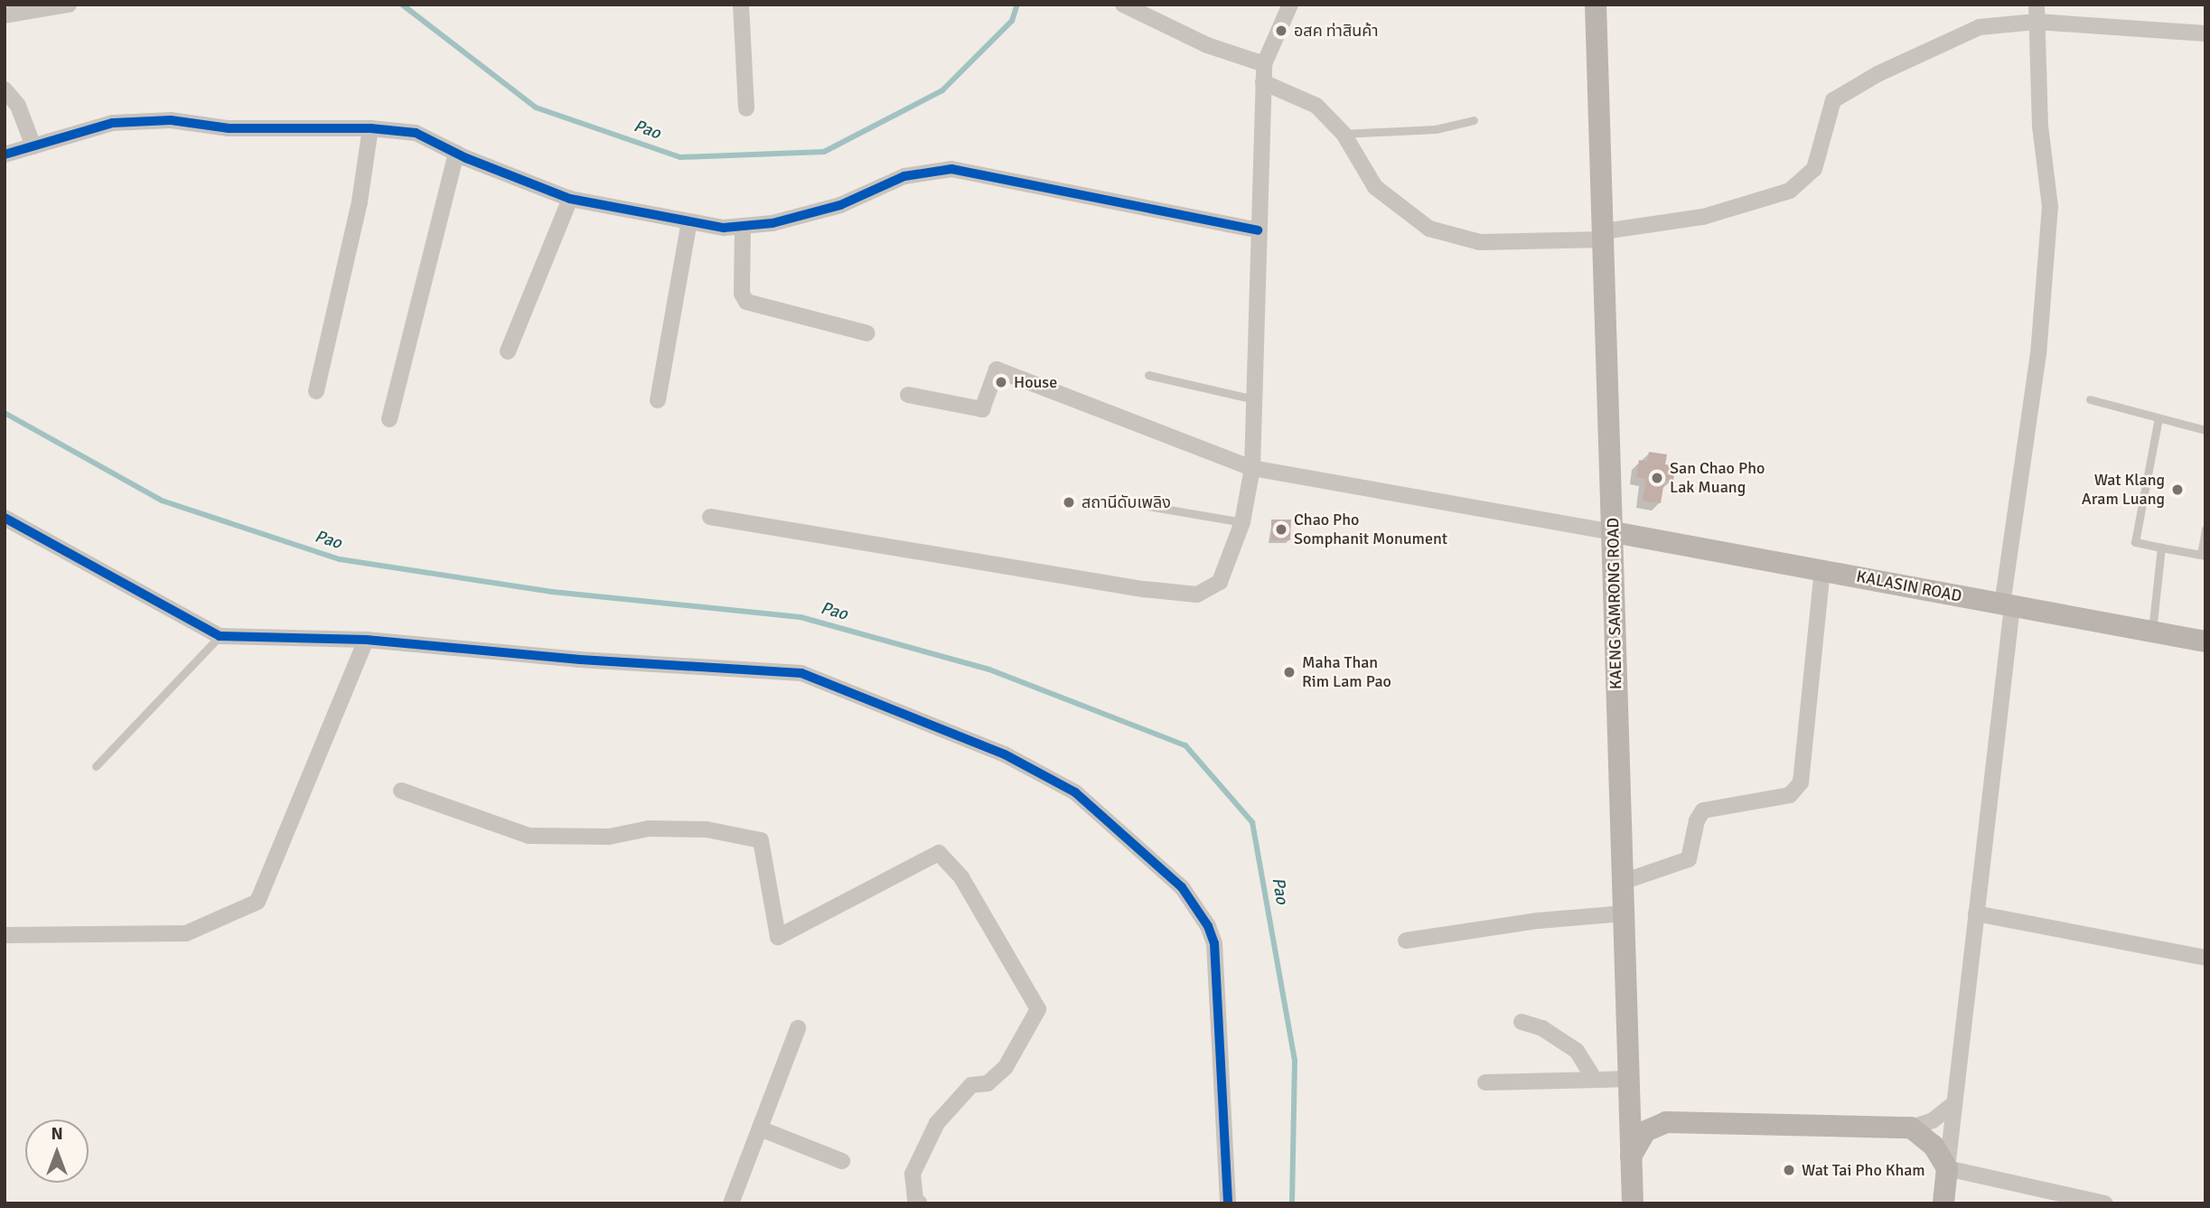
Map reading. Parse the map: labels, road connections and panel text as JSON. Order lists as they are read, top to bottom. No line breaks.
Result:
{"streets":{"main road":["KALASIN ROAD","KAENG SAMRONG ROAD"]},"crossings":[["KALASIN ROAD","KAENG SAMRONG ROAD"]],"water":["Pao"],"places":["อสค ท่าสินค้า","House","San Chao Pho Lak Muang","Wat Klang Aram Luang","สถานีดับเพลิง","Chao Pho Somphanit Monument","Maha Than Rim Lam Pao","Wat Tai Pho Kham"],"north":"top"}
